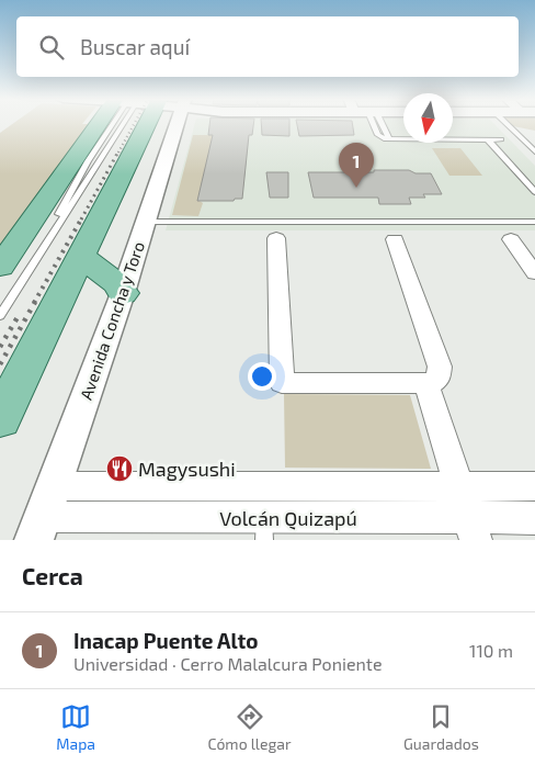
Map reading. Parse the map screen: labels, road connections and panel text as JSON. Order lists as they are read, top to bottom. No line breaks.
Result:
{"streets":{"street":["Avenida Concha y Toro","Volcán Quizapú"]},"crossings":[["Avenida Concha y Toro","Volcán Quizapú"]],"places":{"restaurant":["Magysushi"]},"north":"bottom","page":{"search":"Buscar aquí","pins":"1","heading":"Cerca","list":[{"mark":"1","name":"Inacap Puente Alto","note":"Universidad · Cerro Malalcura Poniente","value":"110 m"}],"nav":["Mapa","Cómo llegar","Guardados"]}}
